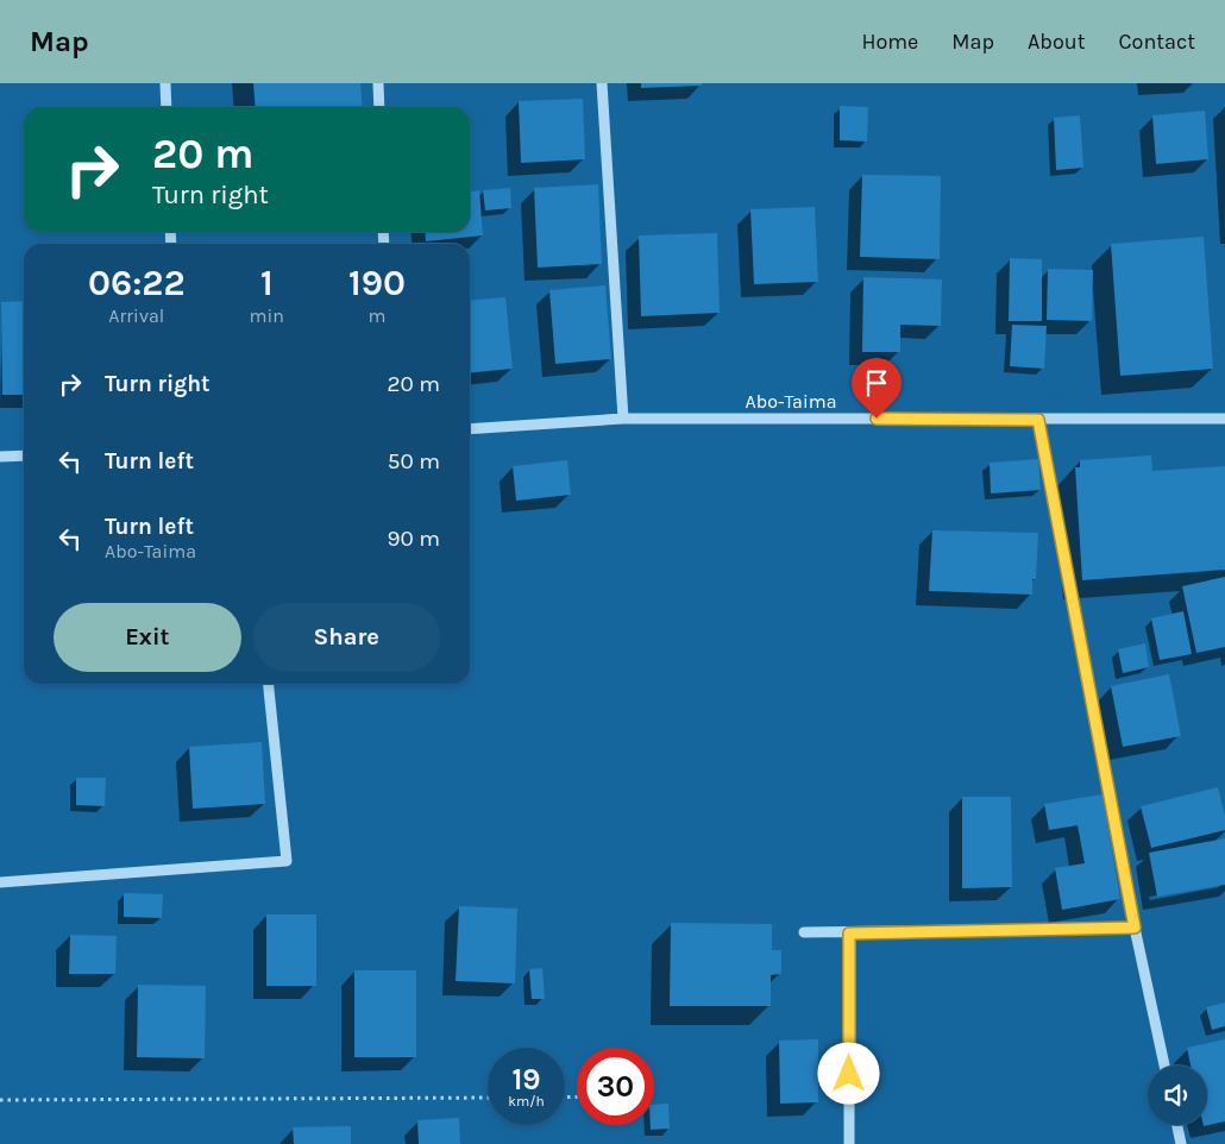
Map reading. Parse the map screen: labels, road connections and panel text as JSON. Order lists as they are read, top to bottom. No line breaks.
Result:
{"streets":{"street":["Abo-Taima"]},"page":{"header":"Map","nav":["Home","Map","About","Contact"],"turn":["20 m","Turn right"],"eta":["06:22","Arrival","1","min","190","m"],"list":[{"name":"Turn right","value":"20 m"},{"name":"Turn left","value":"50 m"},{"name":"Turn left","note":"Abo-Taima","value":"90 m"}],"buttons":["Exit","Share"],"speed":"19 km/h","limit":"30"}}
